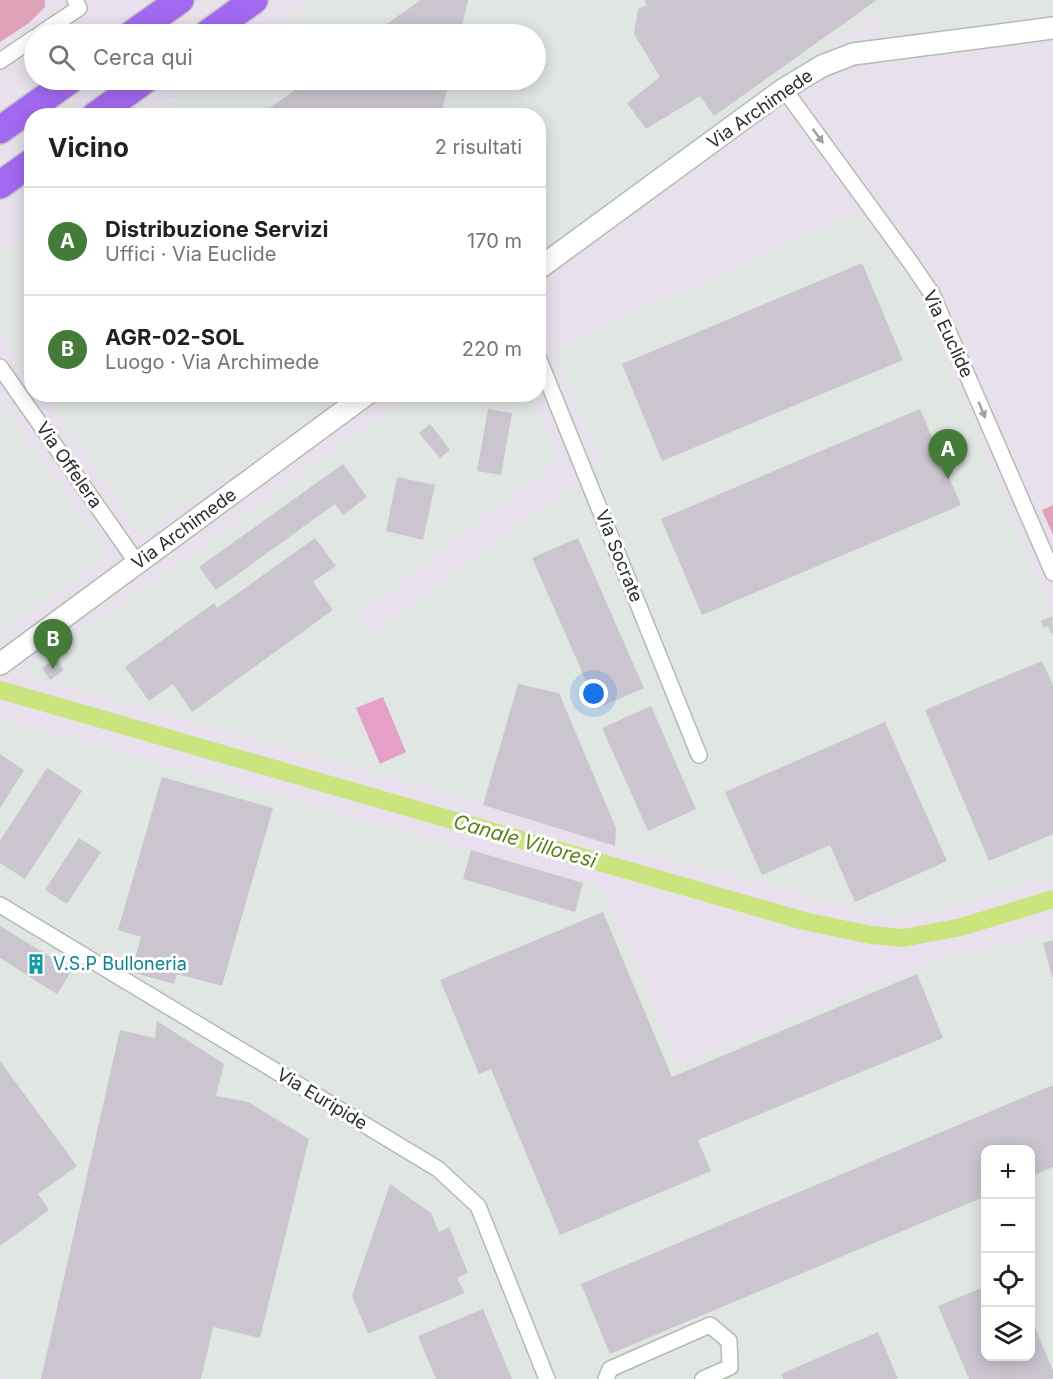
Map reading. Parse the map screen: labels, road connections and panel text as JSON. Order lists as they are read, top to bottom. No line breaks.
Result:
{"streets":{"street":["Via Archimede","Via Euclide","Via Offelera","Via Socrate","Via Euripide"]},"crossings":[["Via Archimede","Via Euclide"],["Via Archimede","Via Offelera"]],"one_way":["Via Euclide"],"water":["Canale Villoresi"],"places":{"building":["V.S.P Bulloneria"]},"page":{"search":"Cerca qui","heading":["Vicino","2 risultati"],"list":[{"mark":"A","name":"Distribuzione Servizi","note":"Uffici · Via Euclide","value":"170 m"},{"mark":"B","name":"AGR-02-SOL","note":"Luogo · Via Archimede","value":"220 m"}],"pins":["A","B"],"map_buttons":["+","−"]}}
